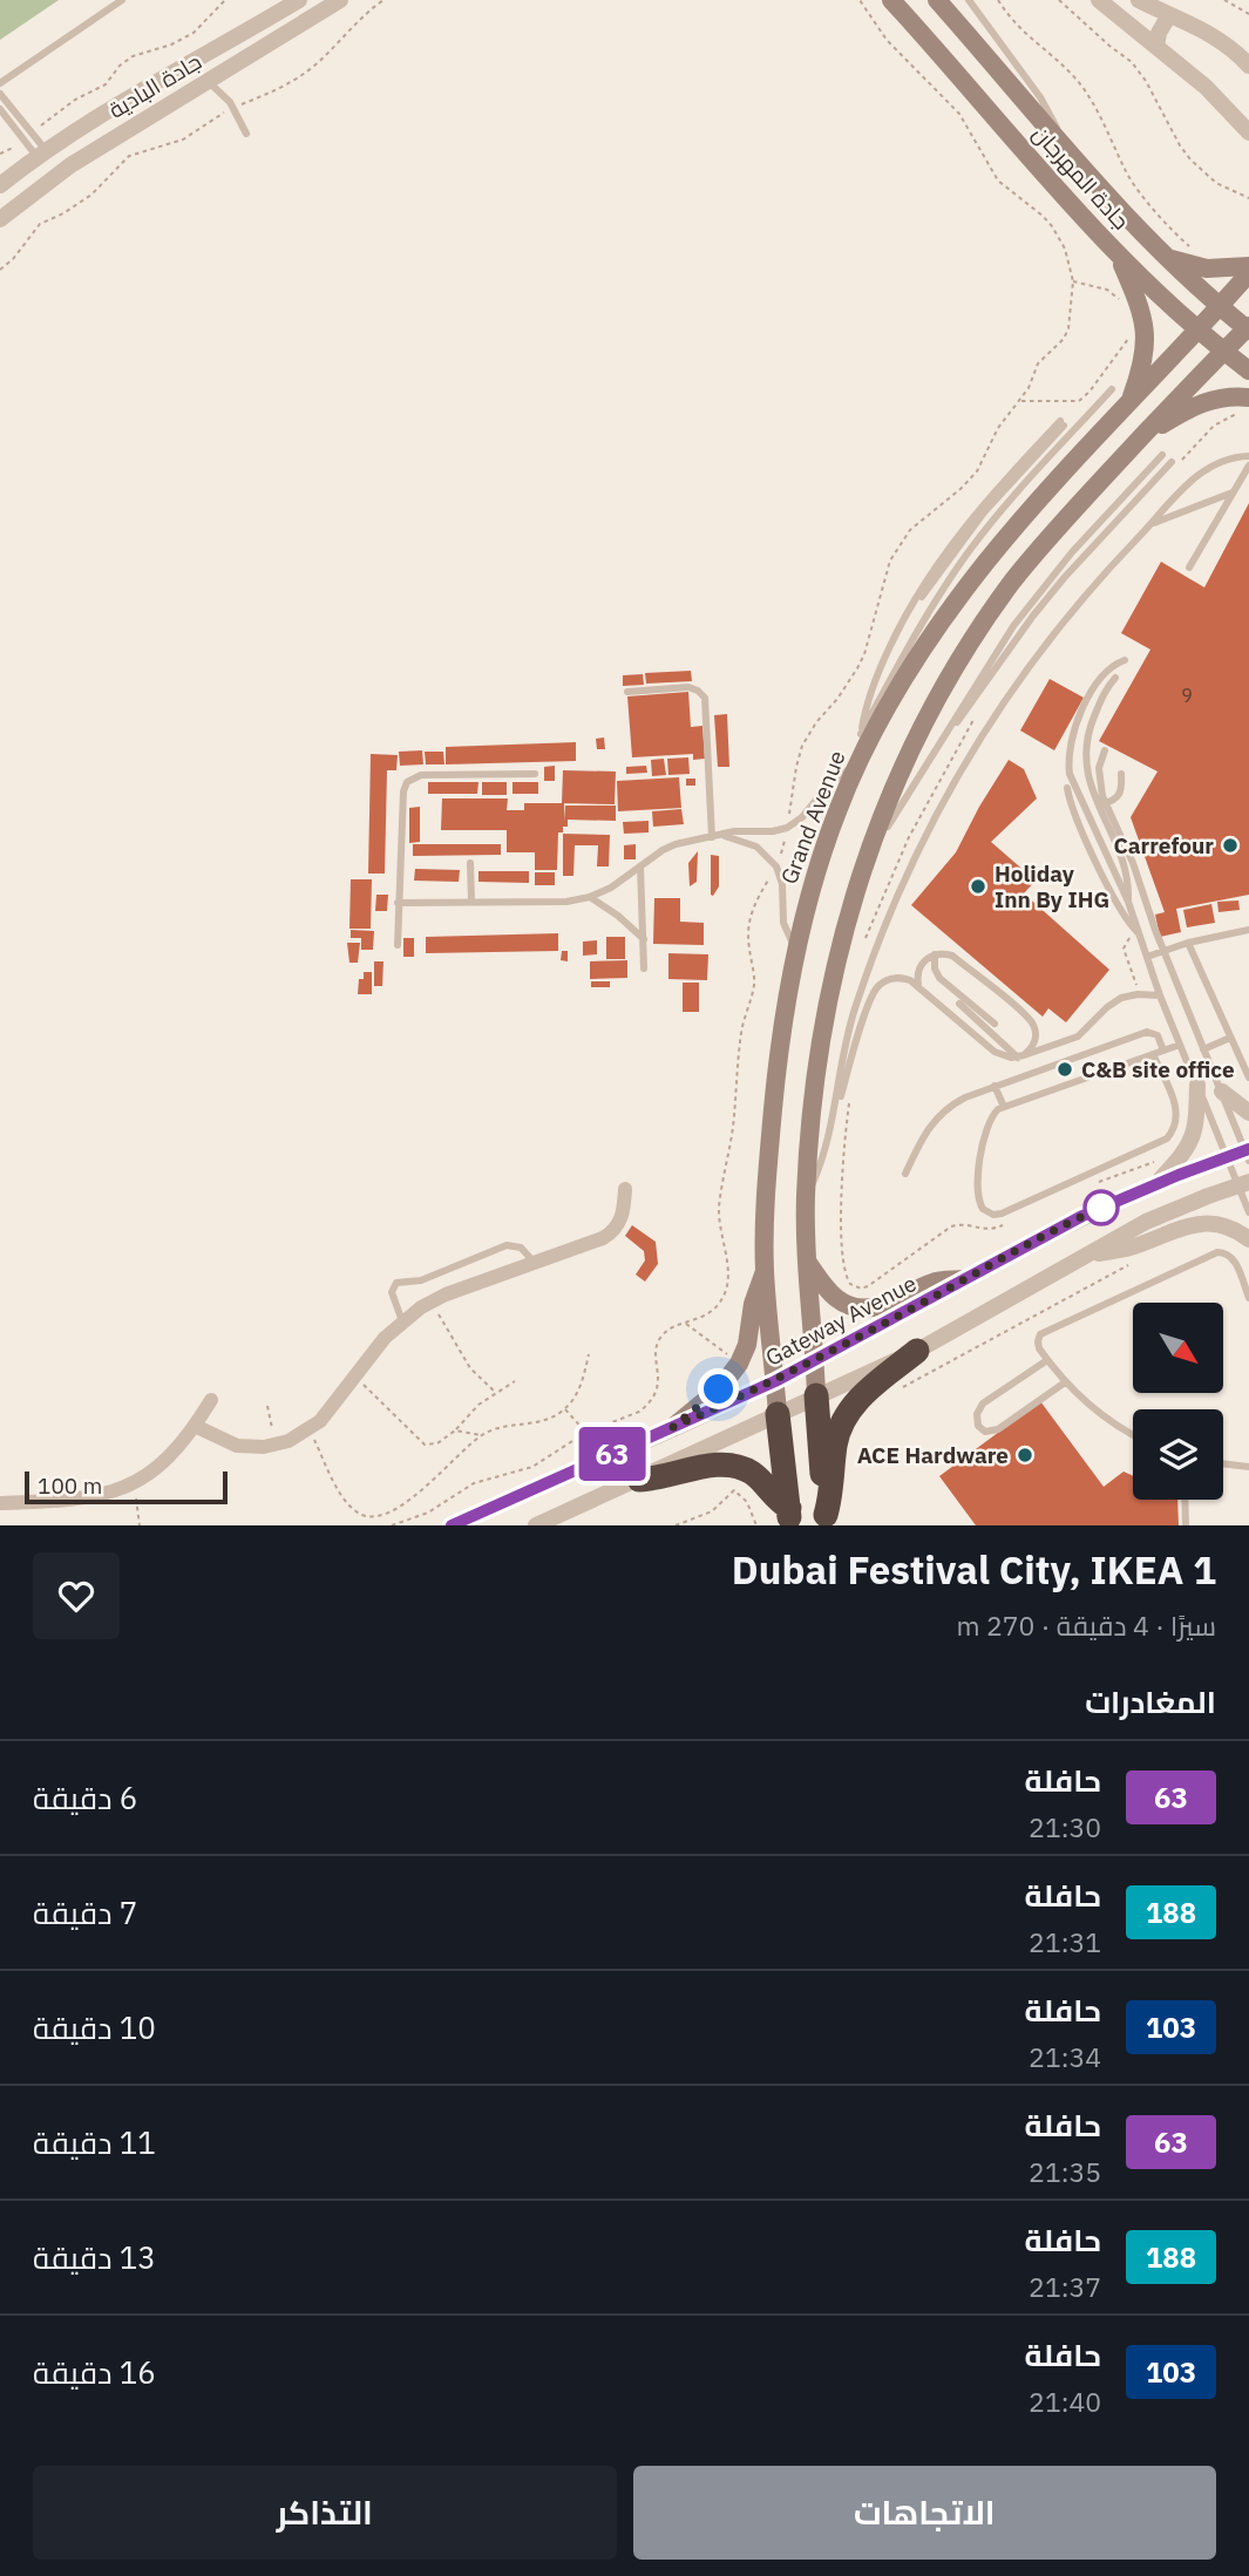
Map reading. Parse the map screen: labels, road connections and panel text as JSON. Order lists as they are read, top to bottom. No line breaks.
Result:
{"streets":{"main road":["جادة المهرجان","Grand Avenue"],"street":["جادة البادية","Gateway Avenue"]},"crossings":[["جادة المهرجان","Grand Avenue"],["Grand Avenue","Gateway Avenue"]],"places":["Carrefour","Holiday Inn By IHG","C&B site office","ACE Hardware"],"lines":["bus line 63"],"house_numbers":["9"],"scale_bar":"100 m","north":"bottom right","page":{"on_map":"63","scale":"100 m","heading":[["Dubai Festival City, IKEA 1","سيرًا · 4 دقيقة · 270 m"],"المغادرات"],"list":[{"mark":"63","name":"حافلة","note":"21:30","value":"6 دقيقة"},{"mark":"188","name":"حافلة","note":"21:31","value":"7 دقيقة"},{"mark":"103","name":"حافلة","note":"21:34","value":"10 دقيقة"},{"mark":"63","name":"حافلة","note":"21:35","value":"11 دقيقة"},{"mark":"188","name":"حافلة","note":"21:37","value":"13 دقيقة"},{"mark":"103","name":"حافلة","note":"21:40","value":"16 دقيقة"}],"buttons":["الاتجاهات","التذاكر"]}}
